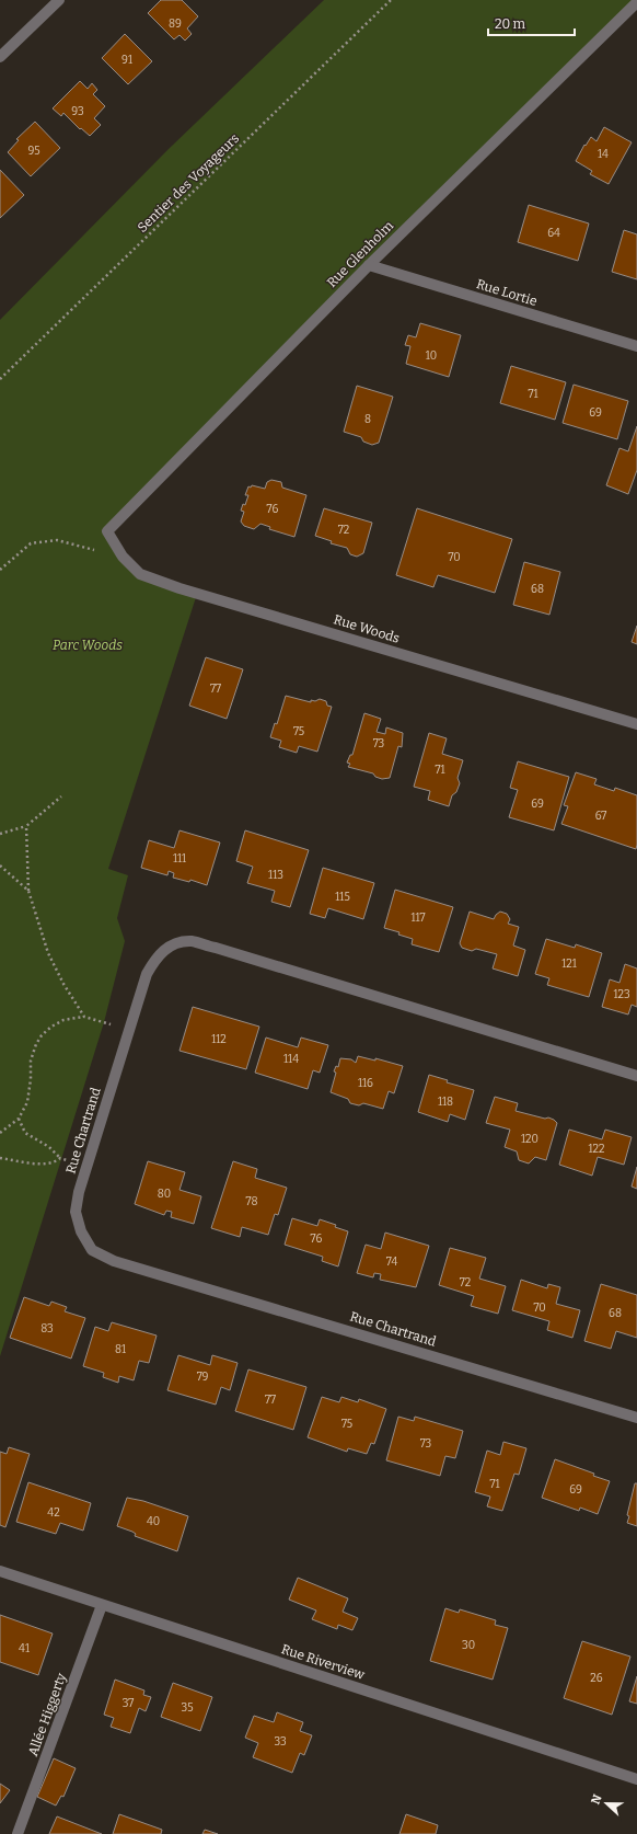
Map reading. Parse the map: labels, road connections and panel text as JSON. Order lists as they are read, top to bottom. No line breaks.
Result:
{"streets":{"street":["Rue Glenholm","Rue Lortie","Rue Woods","Rue Chartrand","Rue Riverview","Allée Higgerty"],"path":["Sentier des Voyageurs"]},"crossings":[["Rue Glenholm","Rue Lortie"],["Rue Glenholm","Rue Woods"],["Rue Riverview","Allée Higgerty"]],"parks":["Parc Woods"],"house_numbers":["89","91","93","95","14","64","10","71","69","8","76","72","70","68","77","75","73","71","69","67","111","113","115","117","121","123","112","114","116","118","120","122","80","78","76","74","72","70","68","83","81","79","77","75","73","71","69","42","40","30","41","26","37","35","33"],"scale_bar":"20 m","north":"left"}
